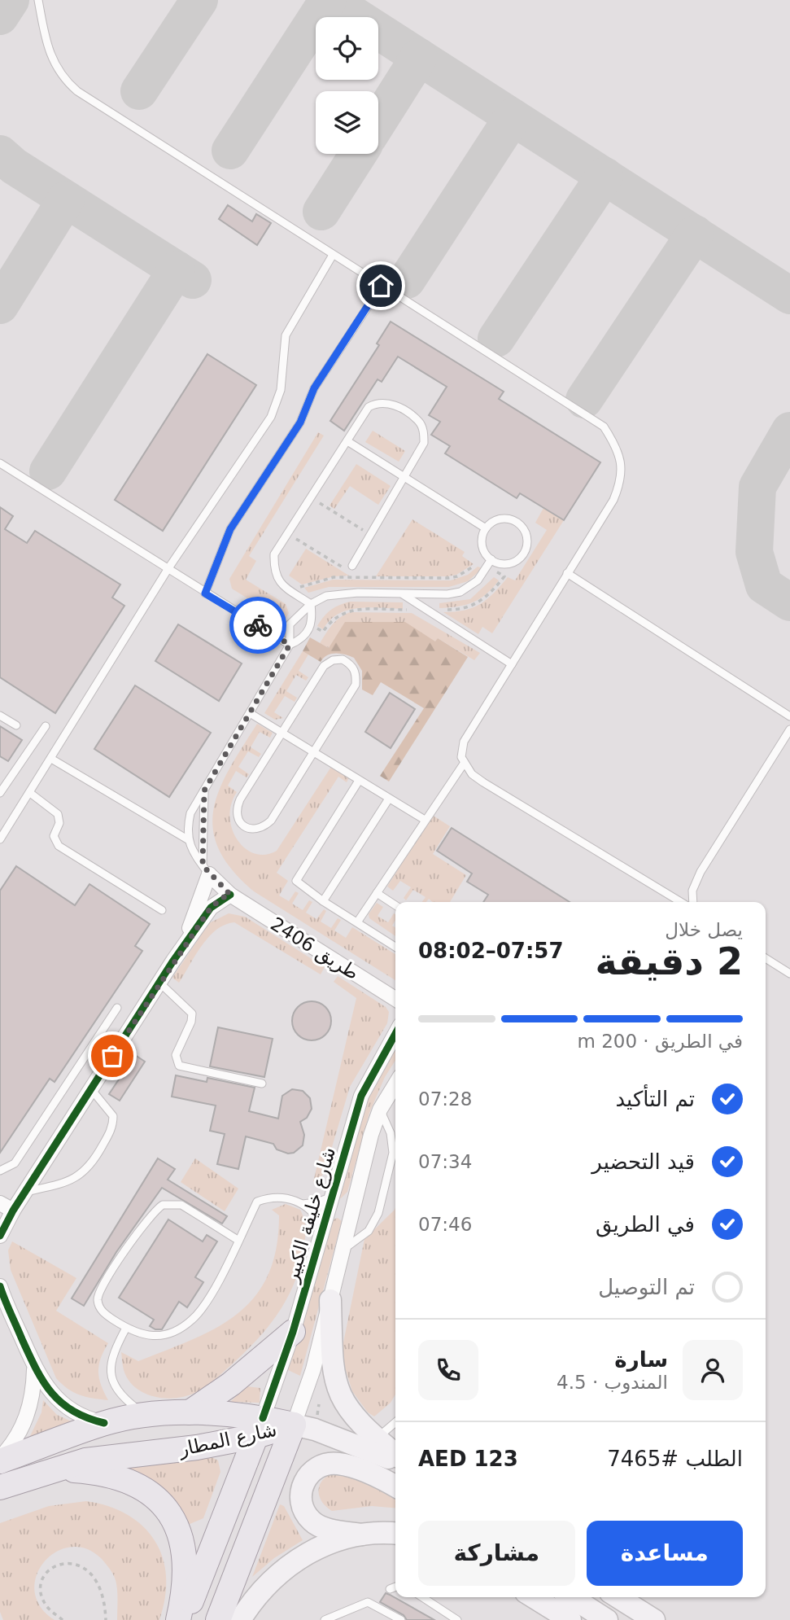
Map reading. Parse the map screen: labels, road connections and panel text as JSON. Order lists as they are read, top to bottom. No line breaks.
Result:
{"streets":{"main road":["شارع خليفة الكبير","شارع المطار"],"street":["طريق 2406"]},"crossings":[["شارع خليفة الكبير","شارع المطار"]],"page":{"heading":["2 دقيقة","يصل خلال","07:57–08:02"],"panel":["سارة","المندوب · 4.5","الطلب #7465","AED 123"],"bar":"في الطريق · 200 m","list":[["تم التأكيد","07:28"],["قيد التحضير","07:34"],["في الطريق","07:46"],"تم التوصيل"],"buttons":["مساعدة","مشاركة"]}}
